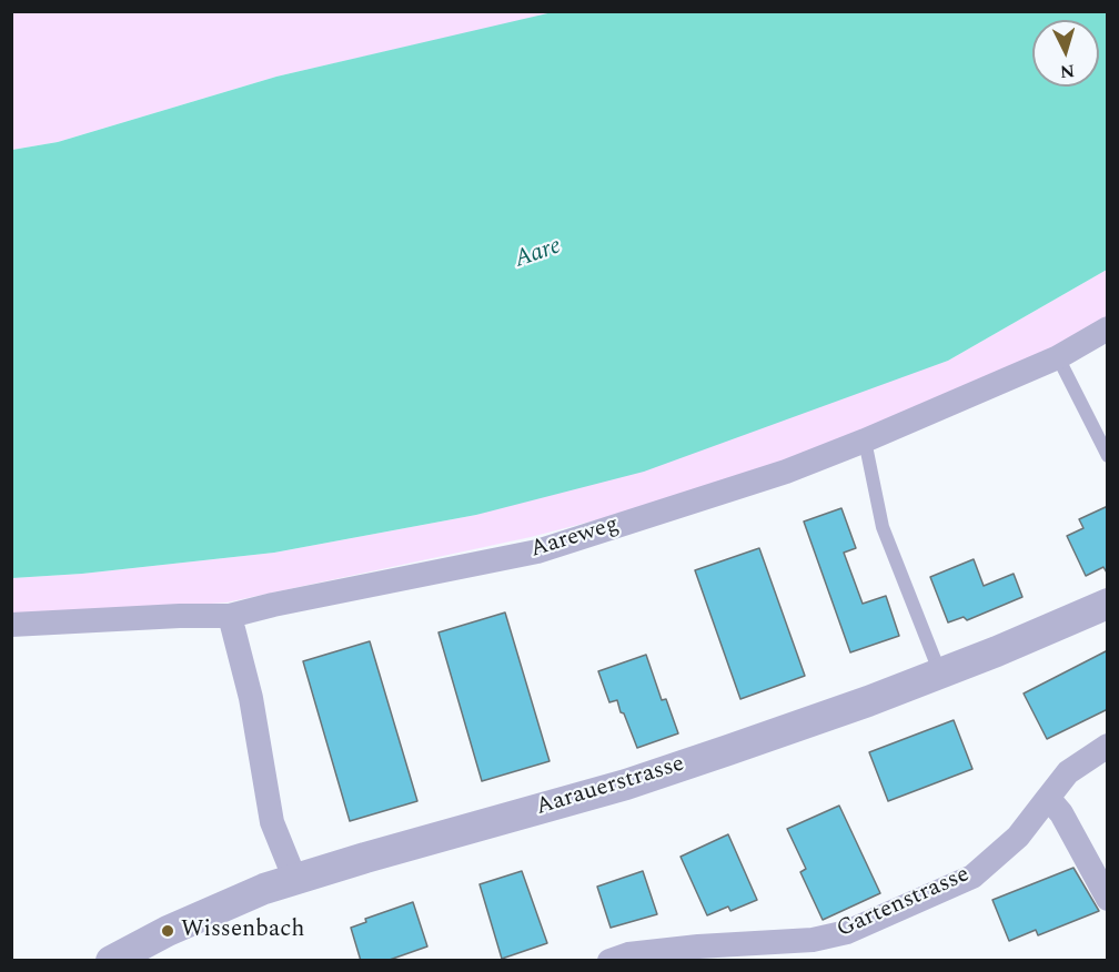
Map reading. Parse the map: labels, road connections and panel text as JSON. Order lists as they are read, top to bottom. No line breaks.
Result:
{"streets":{"street":["Aareweg","Aarauerstrasse","Gartenstrasse"]},"water":["Aare"],"places":["Wissenbach"],"north":"bottom"}
